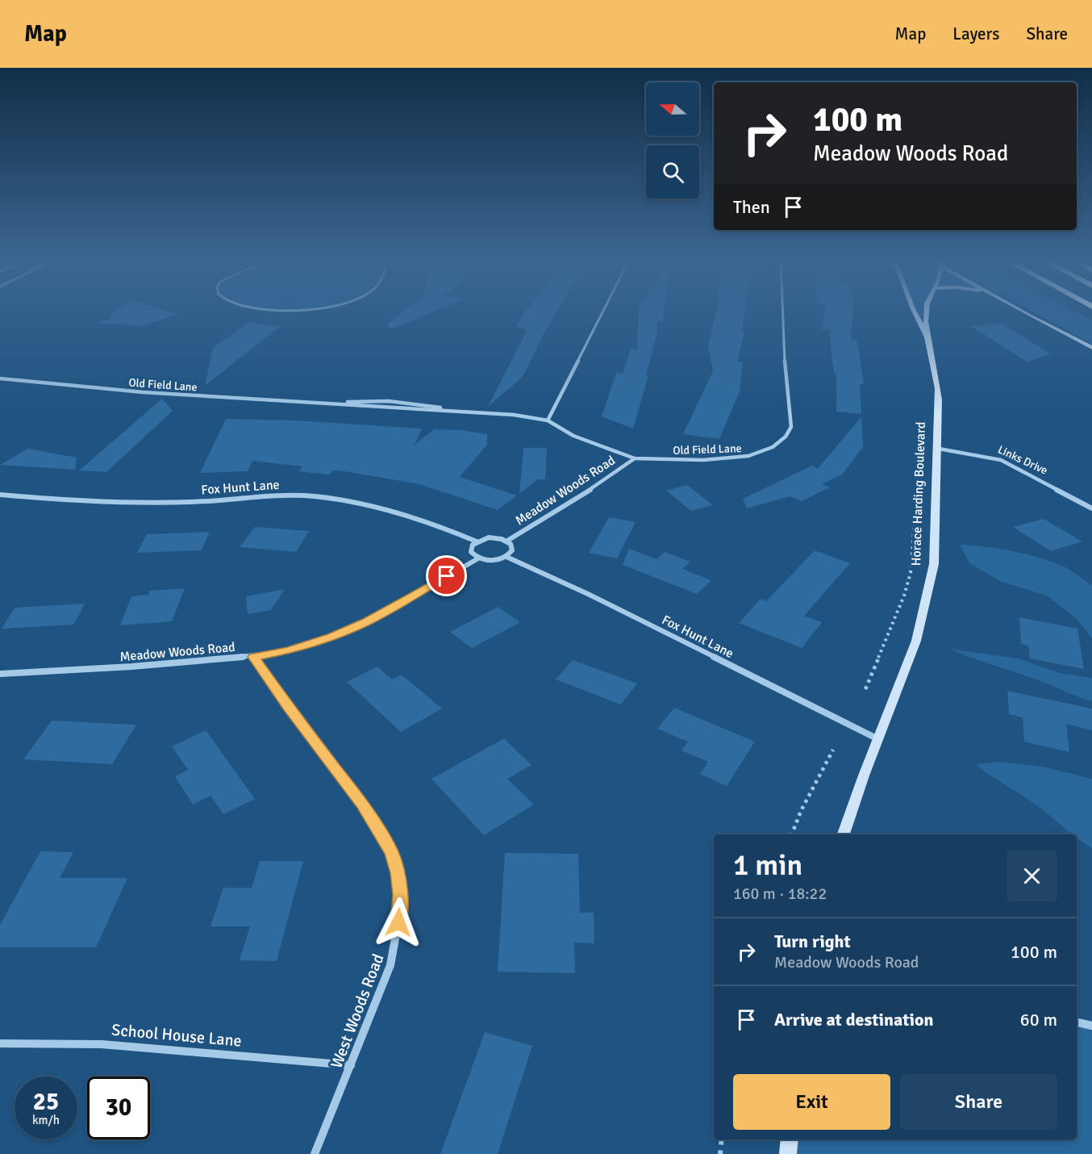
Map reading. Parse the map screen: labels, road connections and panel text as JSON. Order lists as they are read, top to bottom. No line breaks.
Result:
{"streets":{"street":["Old Field Lane","Links Drive","Fox Hunt Lane","Meadow Woods Road","Horace Harding Boulevard","West Woods Road","School House Lane"]},"crossings":[["Old Field Lane","Meadow Woods Road"],["Links Drive","Horace Harding Boulevard"],["Fox Hunt Lane","Horace Harding Boulevard"],["Meadow Woods Road","West Woods Road"],["West Woods Road","School House Lane"]],"north":"left","page":{"header":"Map","nav":["Map","Layers","Share"],"turn":["100 m","Meadow Woods Road"],"then":"Then","heading":["1 min","160 m · 18:22"],"list":[{"name":"Turn right","note":"Meadow Woods Road","value":"100 m"},{"name":"Arrive at destination","value":"60 m"}],"buttons":["Exit","Share"],"speed":"25 km/h","limit":"30"}}
